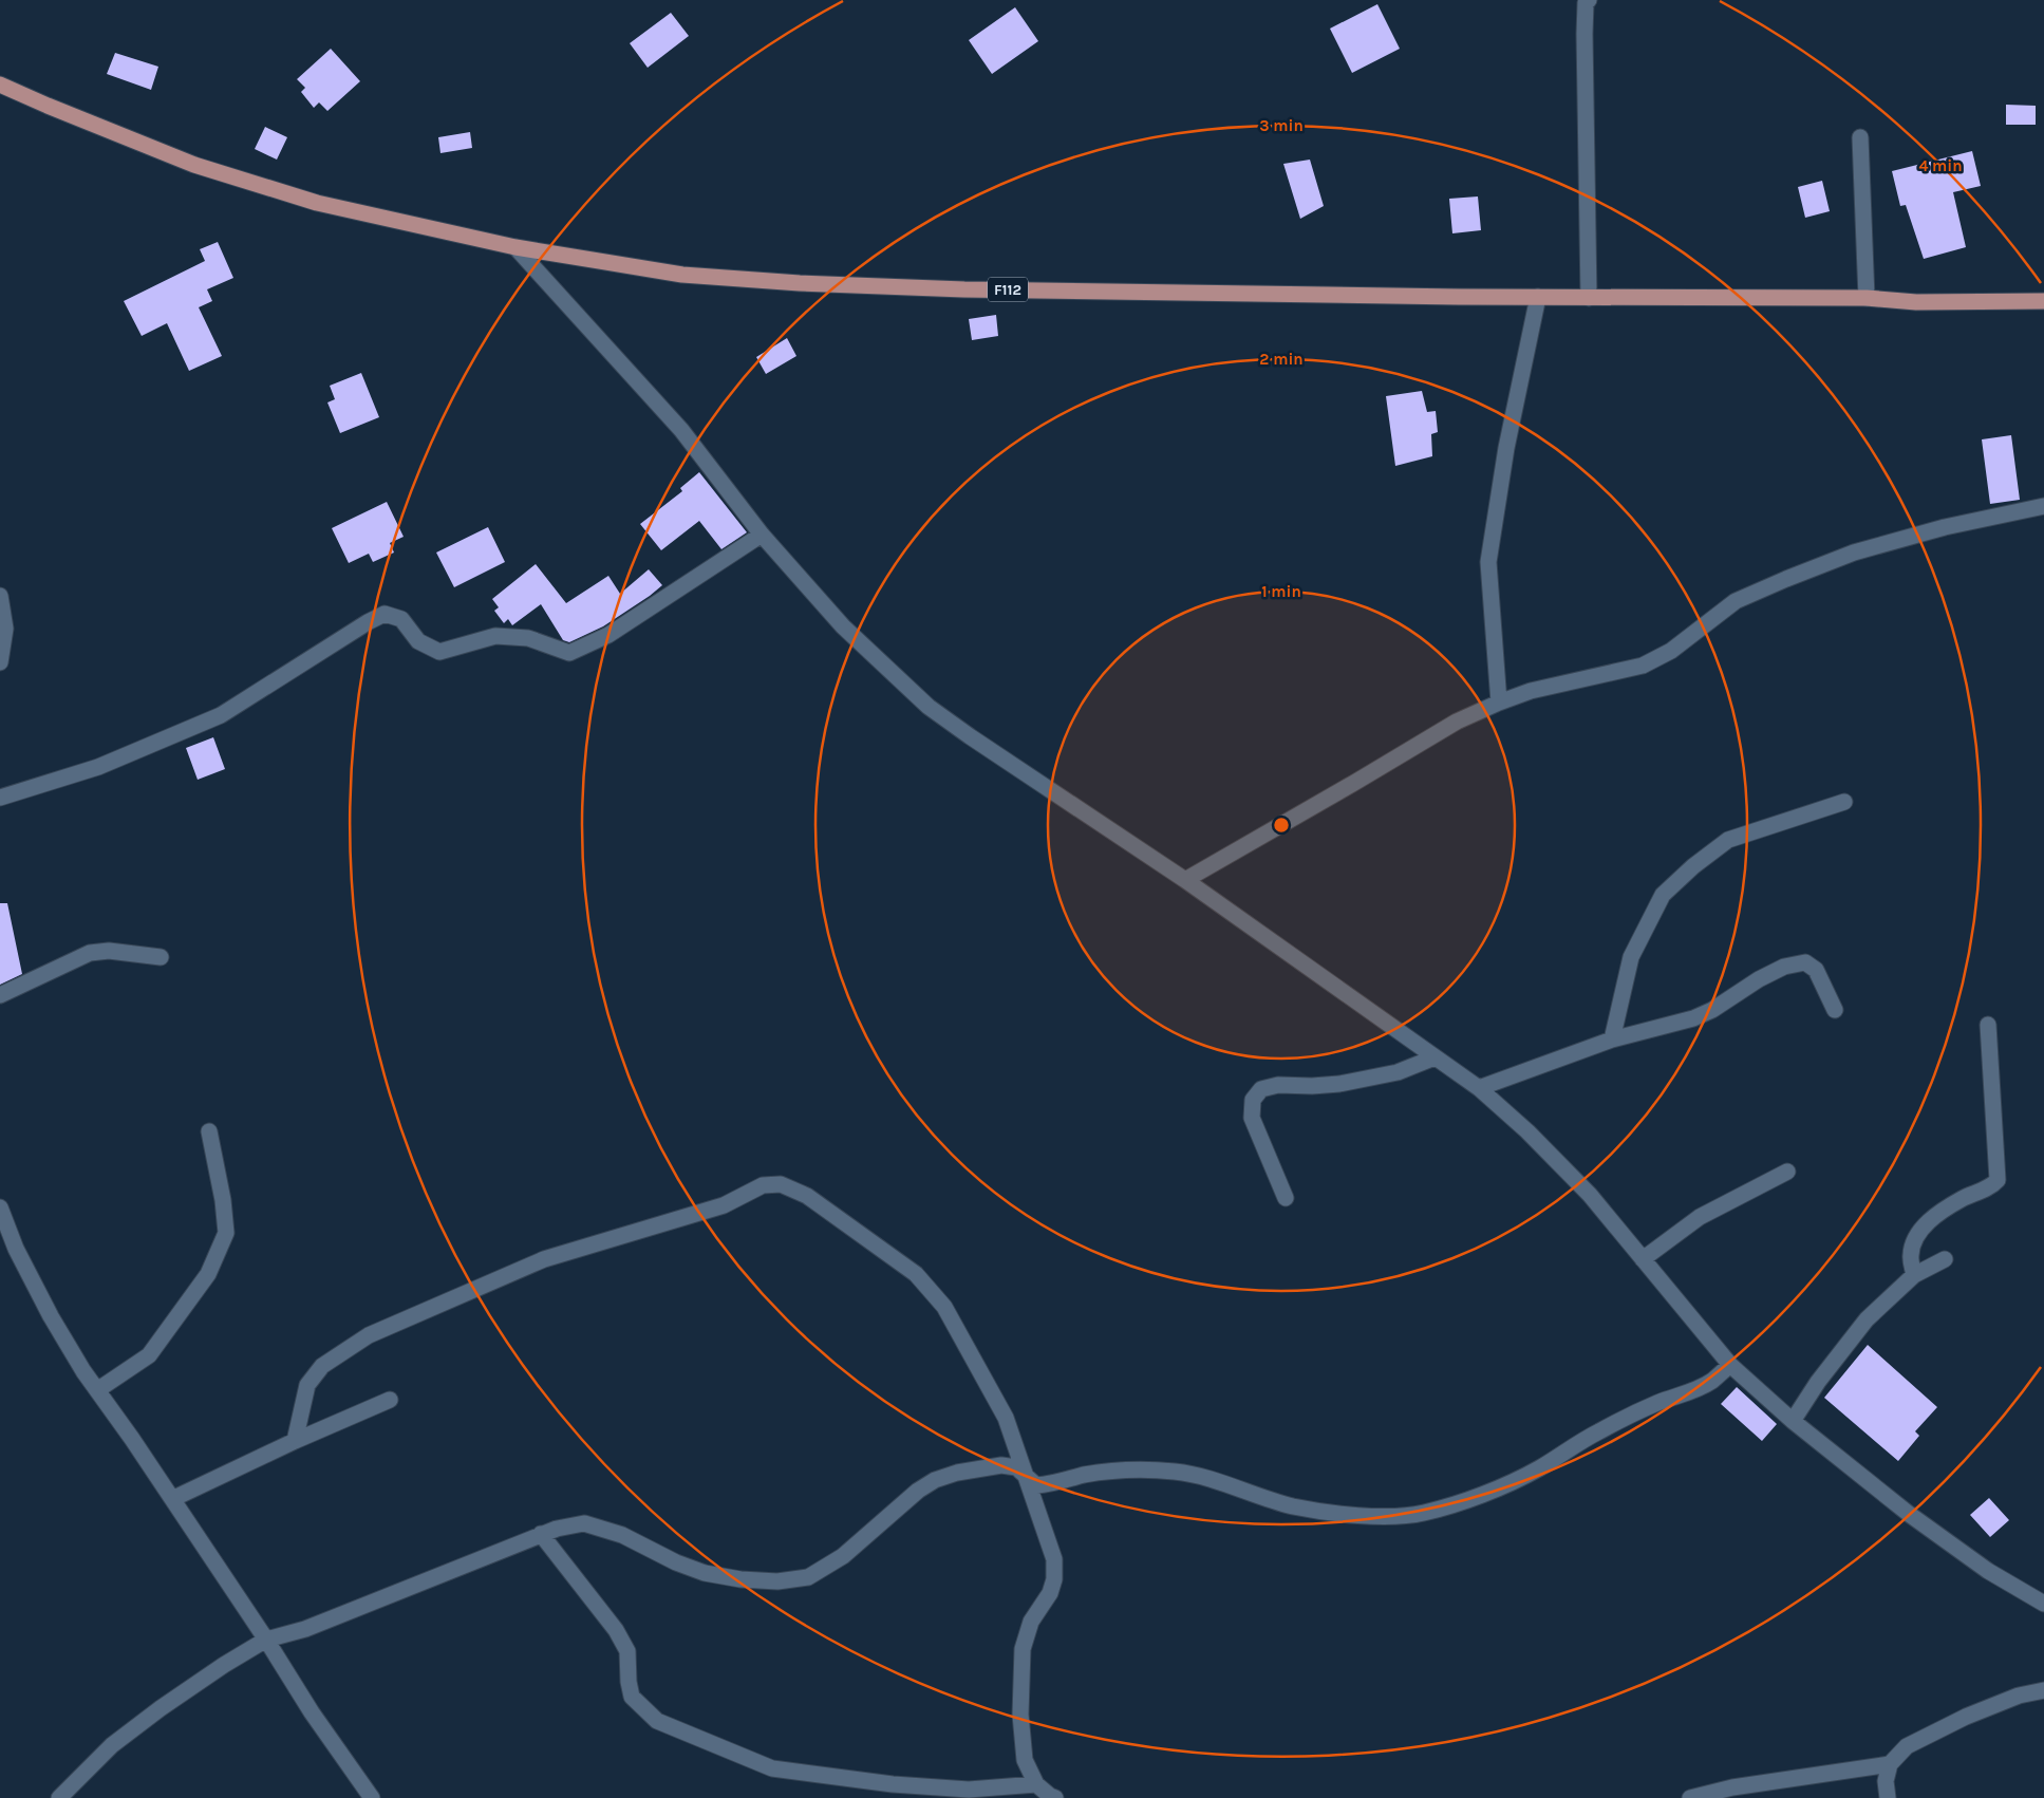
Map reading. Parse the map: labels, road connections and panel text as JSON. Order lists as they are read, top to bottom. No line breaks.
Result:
{"streets":{"main road":["F112"]},"rings":["3 min","4 min","2 min","1 min"]}
